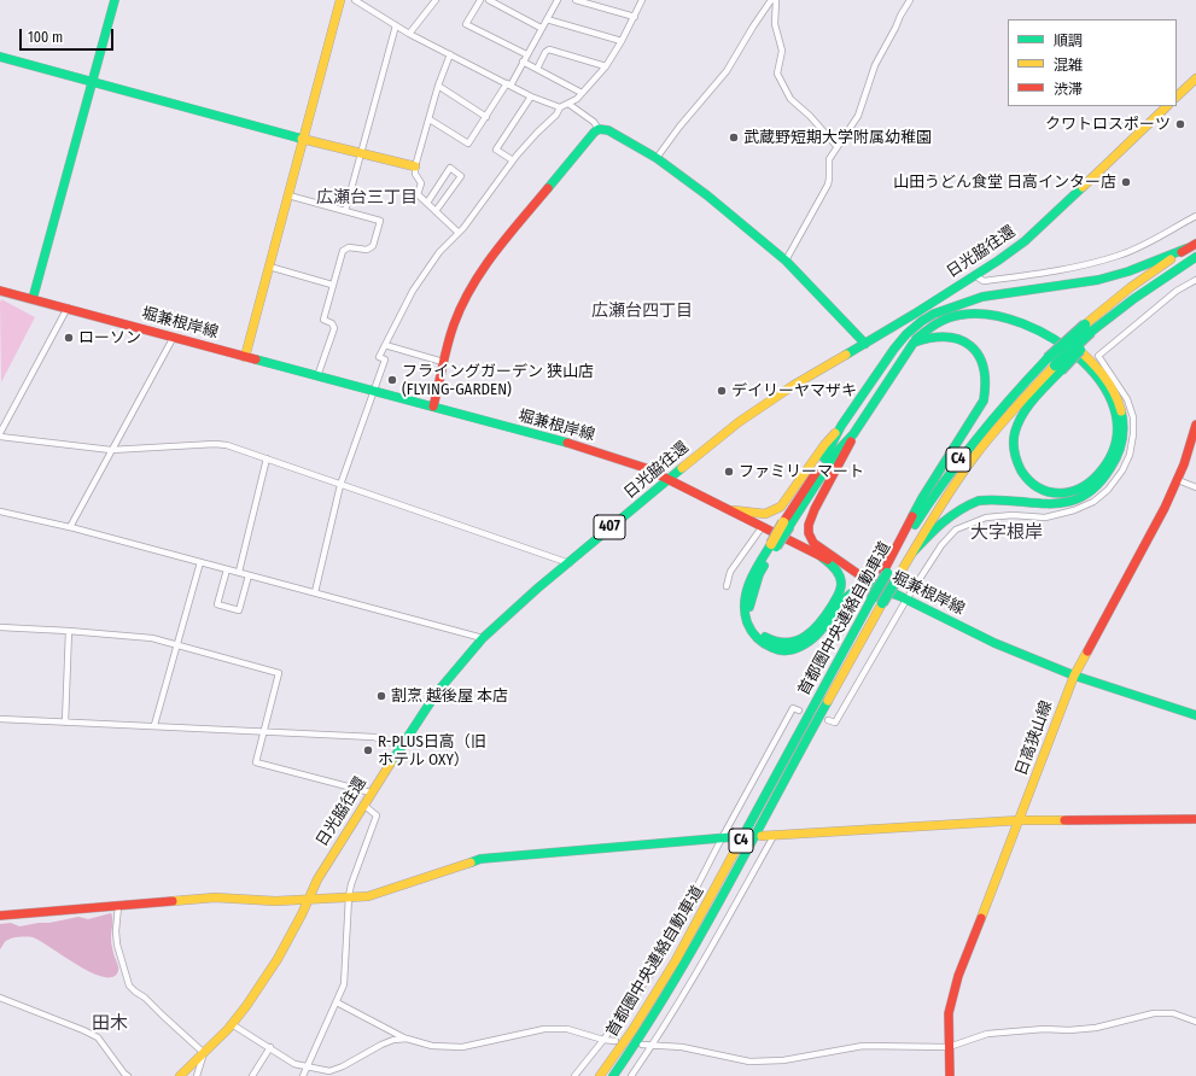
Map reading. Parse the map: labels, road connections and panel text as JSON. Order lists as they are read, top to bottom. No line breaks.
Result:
{"streets":{"main road":["日光脇往還","堀兼根岸線","C4","407","首都圏中央連絡自動車道","日高狭山線"]},"crossings":[["日光脇往還","堀兼根岸線"],["堀兼根岸線","日高狭山線"]],"districts":["広瀬台三丁目","広瀬台四丁目","大字根岸","田木"],"places":["クワトロスポーツ","武蔵野短期大学附属幼稚園","山田うどん食堂 日高インター店","ローソン","フライングガーデン 狭山店 (FLYING-GARDEN)","デイリーヤマザキ","ファミリーマート","割烹 越後屋 本店","R-PLUS日高（旧 ホテル OXY）"],"legend":["順調","混雑","渋滞"],"scale_bar":"100 m"}
